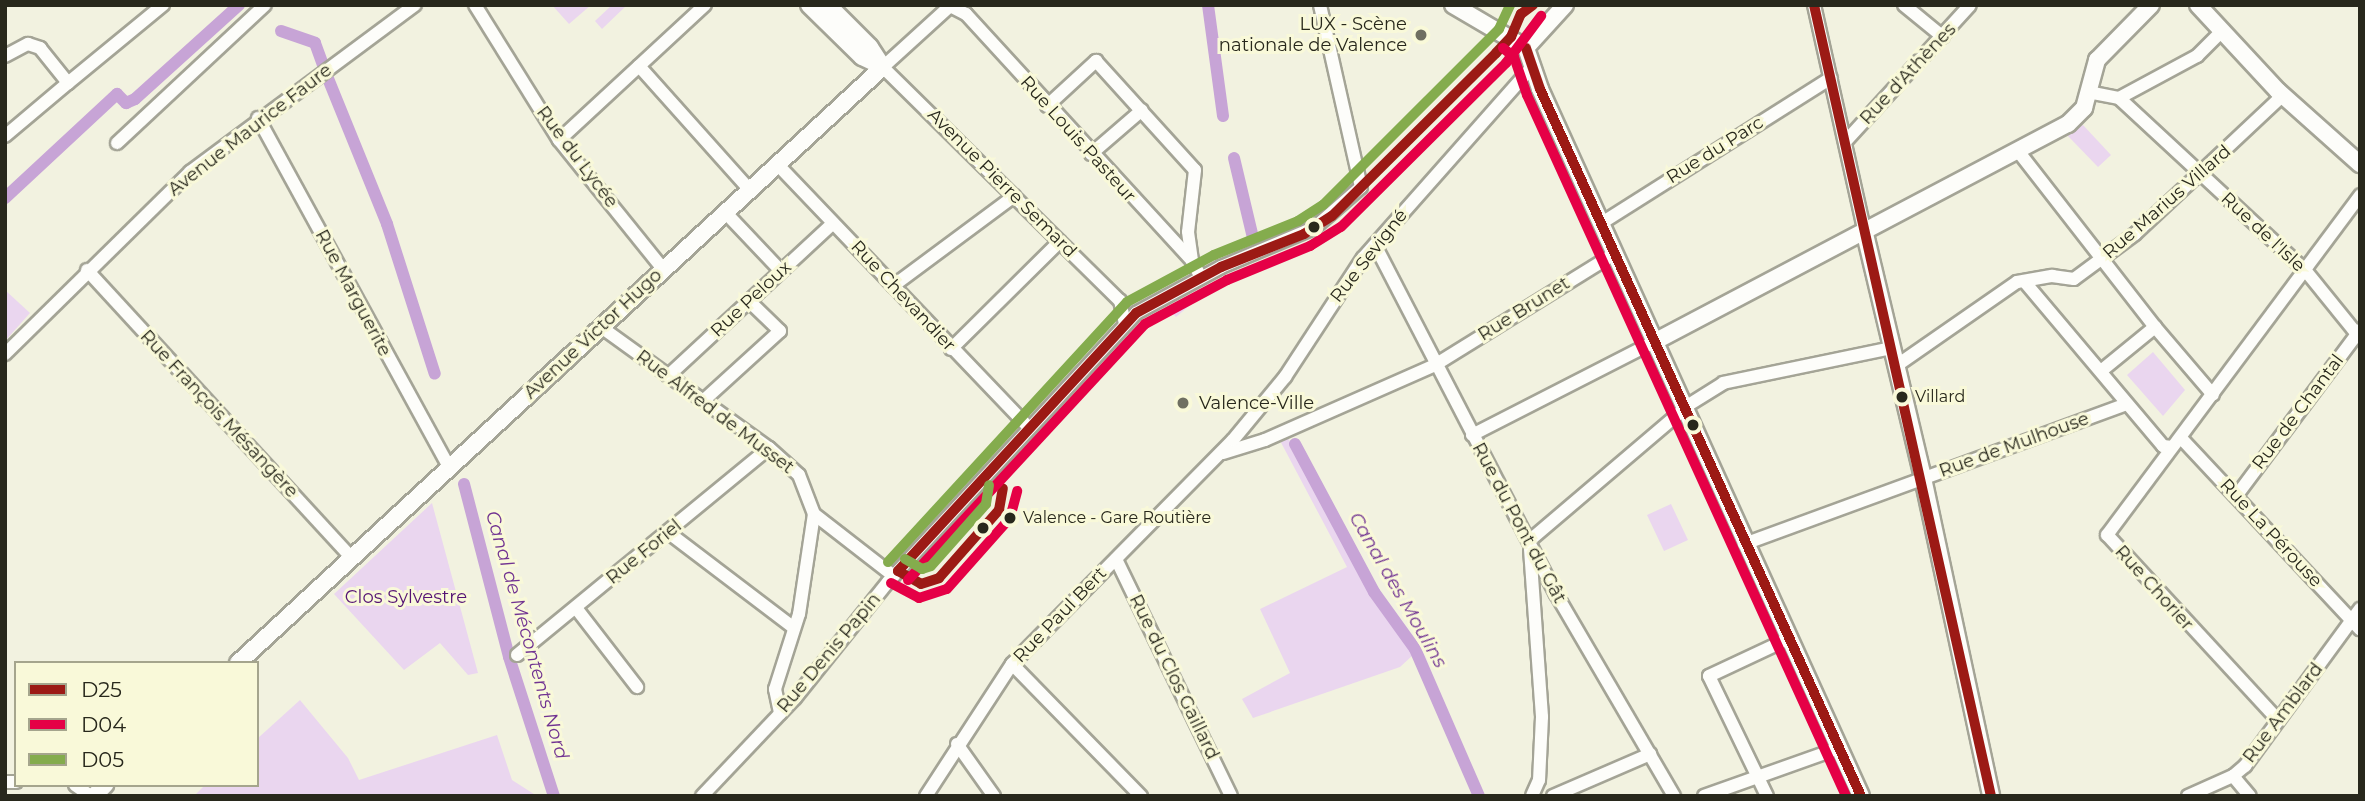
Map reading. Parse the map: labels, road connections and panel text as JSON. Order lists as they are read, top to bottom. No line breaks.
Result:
{"streets":{"main road":["Avenue Victor Hugo"],"street":["Rue d'Athènes","Avenue Maurice Faure","Rue Louis Pasteur","Rue du Parc","Rue du Lycée","Avenue Pierre Semard","Rue Marius Villard","Rue de l'Isle","Rue Sevigné","Rue Marguerite","Rue Chevandier","Rue Peloux","Rue Brunet","Rue Alfred de Musset","Rue de Chantal","Rue François Mésangère","Rue de Mulhouse","Rue du Pont du Gât","Rue La Pérouse","Rue Foriel","Rue Chorier","Rue Paul Bert","Rue Denis Papin","Rue du Clos Gaillard","Rue Amblard"]},"crossings":[["Avenue Maurice Faure","Rue Marguerite"],["Avenue Maurice Faure","Rue François Mésangère"],["Rue Louis Pasteur","Avenue Victor Hugo"],["Rue Louis Pasteur","Rue Denis Papin"],["Rue du Lycée","Avenue Victor Hugo"],["Avenue Pierre Semard","Avenue Victor Hugo"],["Rue Marius Villard","Rue de l'Isle"],["Rue Marius Villard","Rue La Pérouse"],["Rue de l'Isle","Rue de Chantal"],["Rue Sevigné","Rue Brunet"],["Rue Sevigné","Rue du Pont du Gât"],["Rue Sevigné","Rue Paul Bert"],["Rue Marguerite","Avenue Victor Hugo"],["Rue Chevandier","Rue Peloux"],["Rue Chevandier","Avenue Victor Hugo"],["Rue Chevandier","Rue Denis Papin"],["Rue Peloux","Rue Alfred de Musset"],["Rue Brunet","Rue du Pont du Gât"],["Rue Brunet","Rue Paul Bert"],["Avenue Victor Hugo","Rue Alfred de Musset"],["Avenue Victor Hugo","Rue François Mésangère"],["Rue Alfred de Musset","Rue Foriel"],["Rue de Chantal","Rue La Pérouse"],["Rue de Mulhouse","Rue La Pérouse"],["Rue La Pérouse","Rue Chorier"],["Rue La Pérouse","Rue Amblard"],["Rue Chorier","Rue Amblard"],["Rue Paul Bert","Rue du Clos Gaillard"]],"water":["Canal des Moulins","Canal de Mécontents Nord"],"parks":["Clos Sylvestre"],"places":["LUX - Scène nationale de Valence","Villard","Valence-Ville","Valence - Gare Routière"],"lines":["transit line D25","transit line D05","transit line D04"],"legend":["D25","D04","D05"]}
